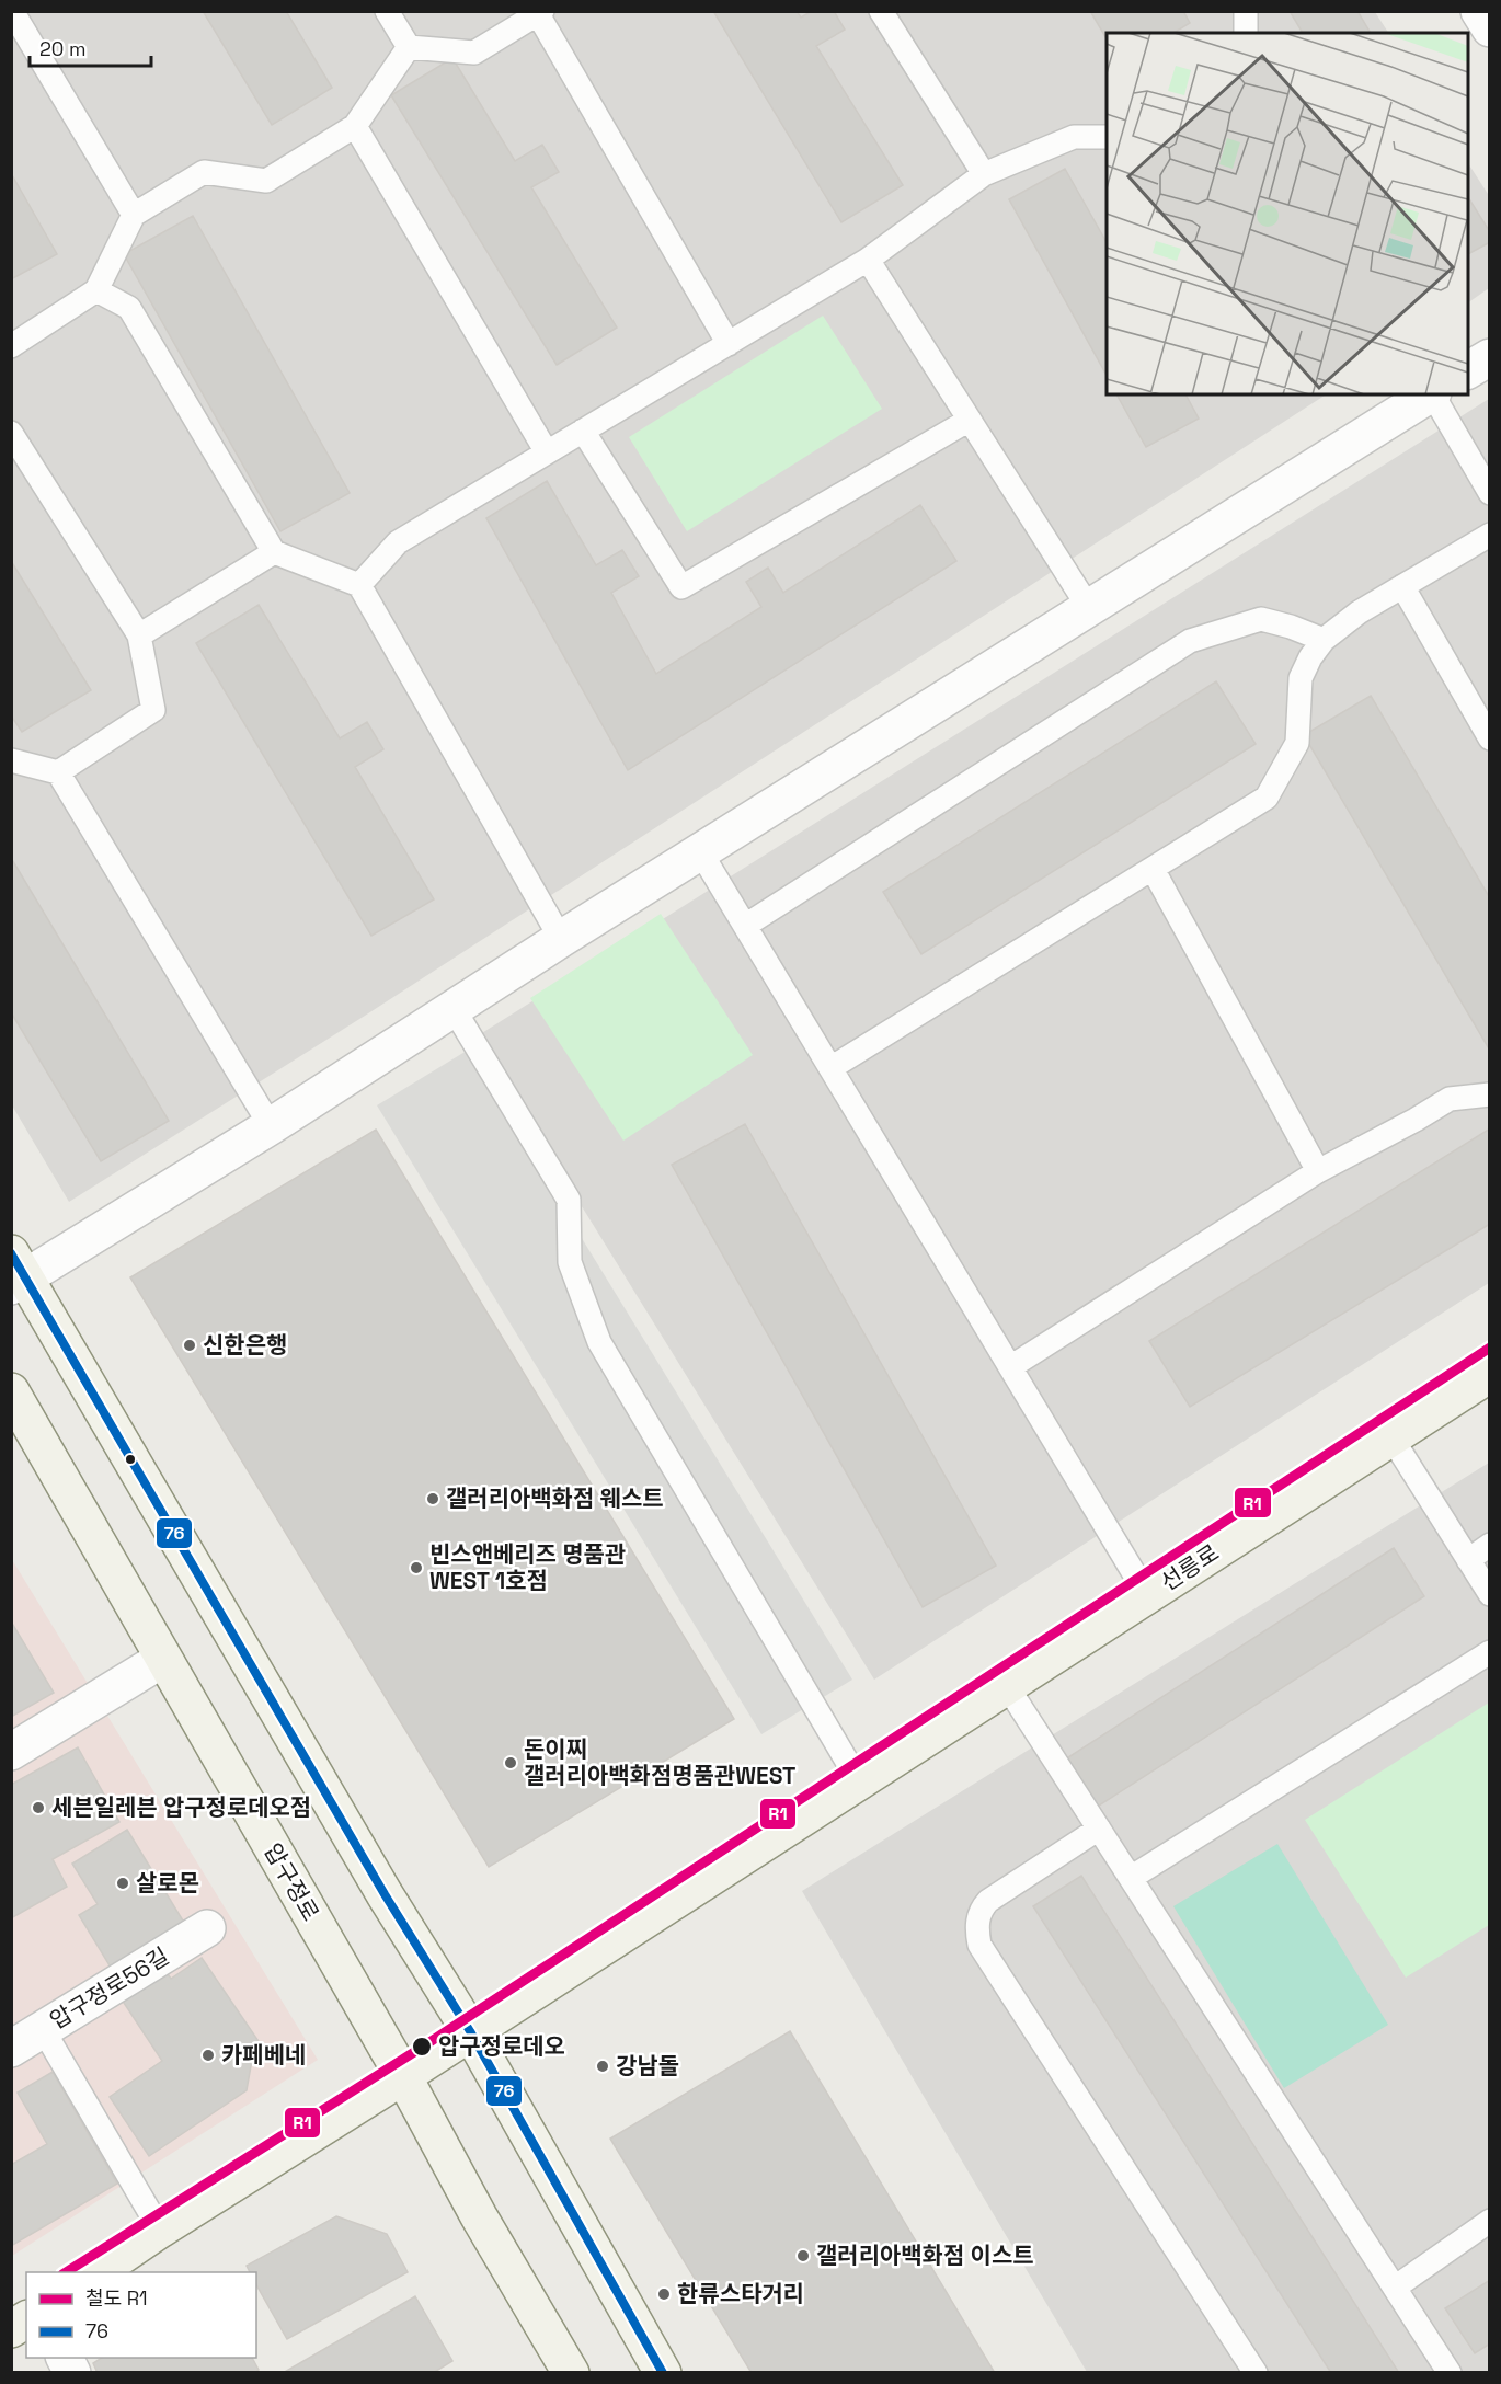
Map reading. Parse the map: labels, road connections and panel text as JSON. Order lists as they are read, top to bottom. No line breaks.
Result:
{"streets":{"main road":["선릉로","압구정로"],"street":["압구정로56길"]},"crossings":[["선릉로","압구정로"]],"places":["신한은행","갤러리아백화점 웨스트","빈스앤베리즈 명품관 WEST 1호점","돈이찌 갤러리아백화점명품관WEST","세븐일레븐 압구정로데오점","살로몬","압구정로데오","카페베네","강남돌","갤러리아백화점 이스트","한류스타거리"],"lines":["transit line 76","rail line R1"],"legend":["철도 R1","76"],"scale_bar":"20 m"}
